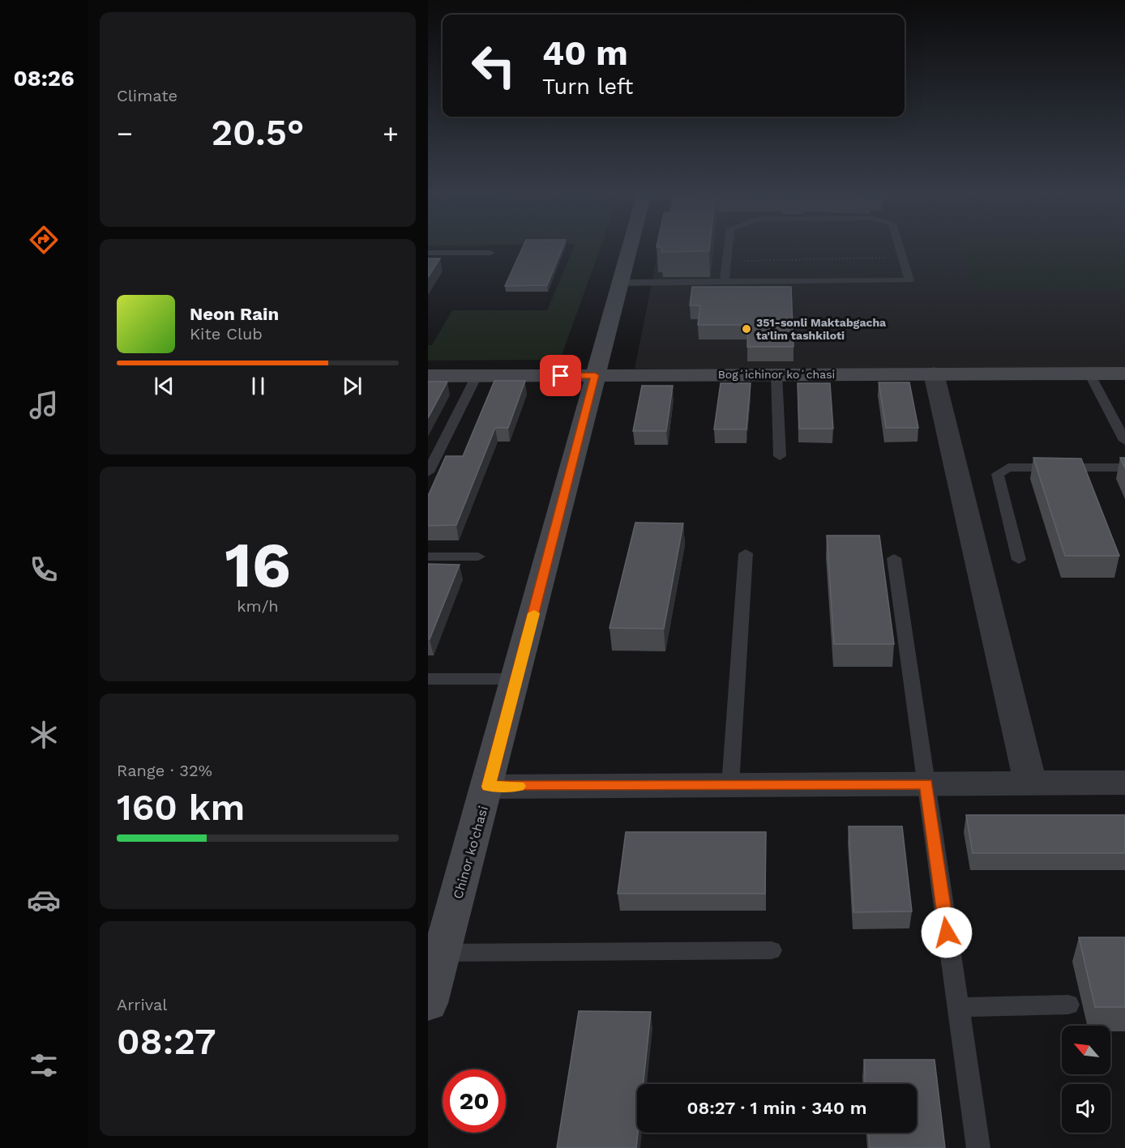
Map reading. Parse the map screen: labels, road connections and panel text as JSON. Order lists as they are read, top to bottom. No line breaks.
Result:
{"streets":{"street":["Bogʻichinor koʻchasi","Chinor ko'chasi"]},"crossings":[["Bogʻichinor koʻchasi","Chinor ko'chasi"]],"places":["351-sonli Maktabgacha ta'lim tashkiloti"],"north":"top left","page":{"tabs":"08:26","tile":["Climate",["16","km/h"],["Range · 32%","160 km"],["Arrival","08:27"]],"turn":["40 m","Turn left"],"heat":["−","20.5°","+"],"song":["Neon Rain","Kite Club"],"limit":"20","trip":"08:27 · 1 min · 340 m"}}
